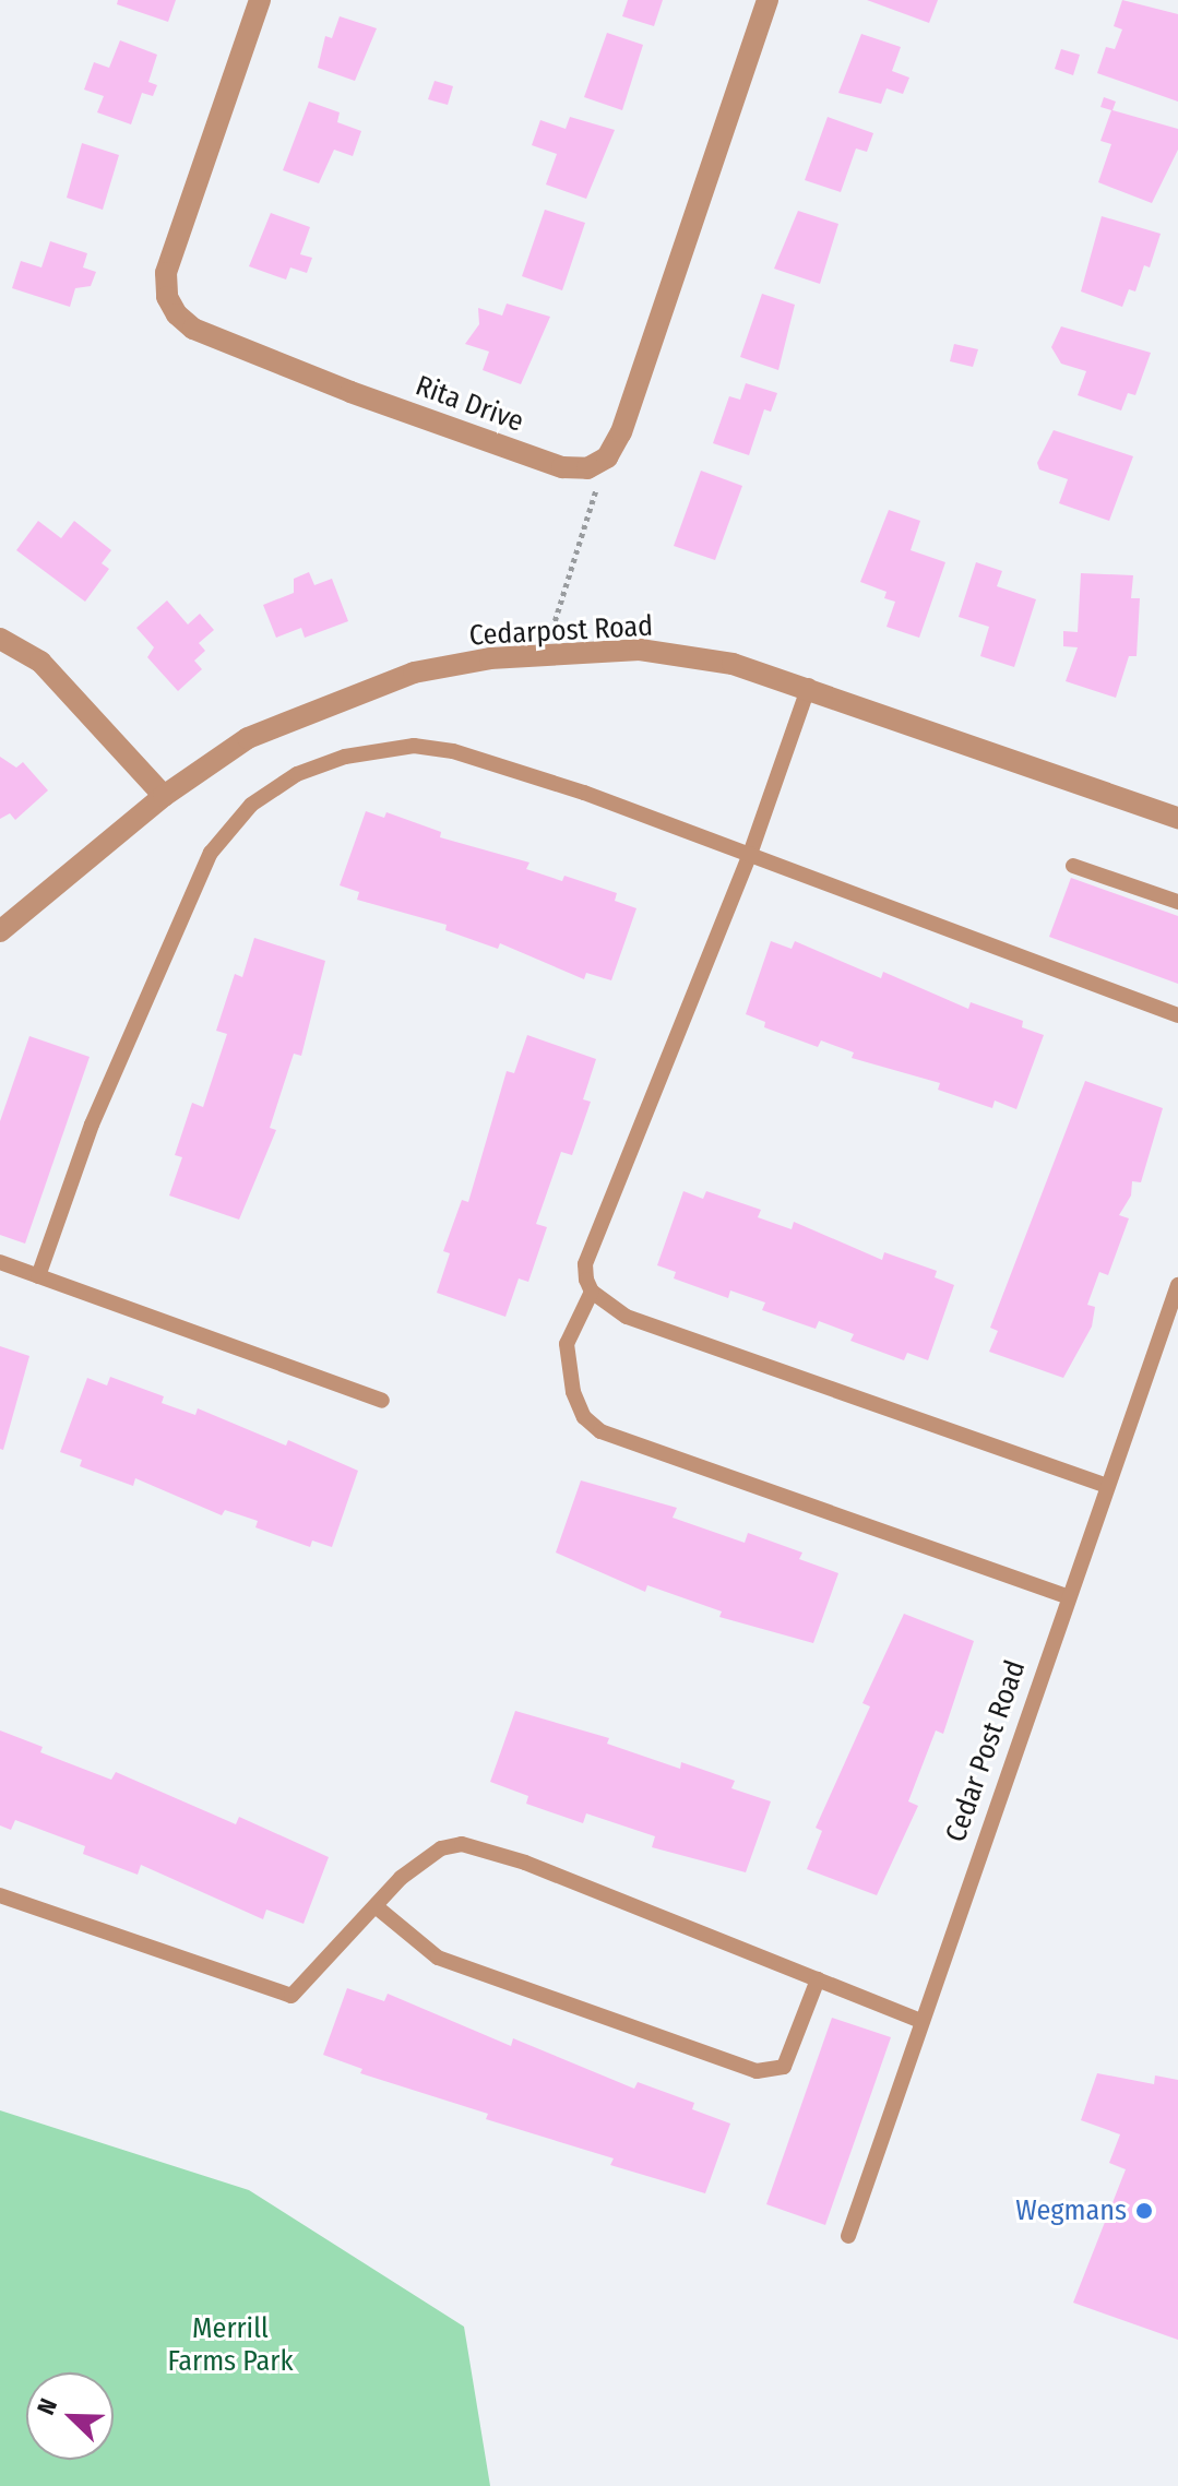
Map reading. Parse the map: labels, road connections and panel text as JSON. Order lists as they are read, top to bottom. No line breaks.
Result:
{"streets":{"street":["Rita Drive","Cedarpost Road"],"lane":["Cedar Post Road"]},"parks":["Merrill Farms Park"],"places":["Wegmans"],"north":"top left"}
